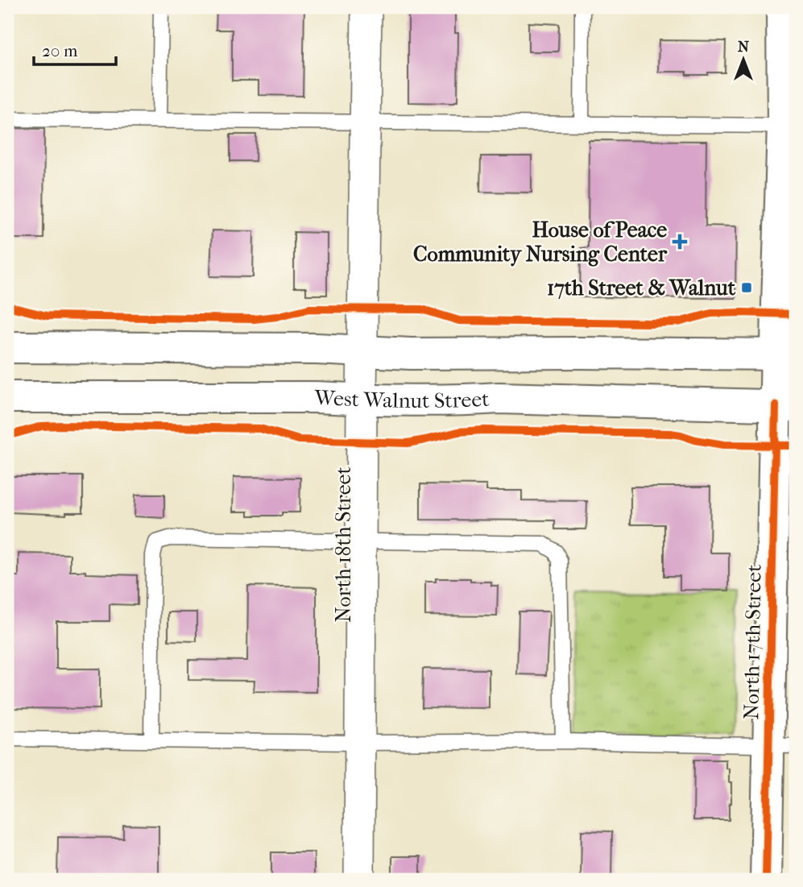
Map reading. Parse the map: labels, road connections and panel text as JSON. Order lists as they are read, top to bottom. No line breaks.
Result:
{"streets":{"main road":["West Walnut Street","North 17th Street"],"street":["North 18th Street"]},"crossings":[["West Walnut Street","North 18th Street"],["West Walnut Street","North 17th Street"]],"places":{"health":["House of Peace Community Nursing Center"],"transit":["17th Street & Walnut"]},"scale_bar":"20 m","north":"top"}
